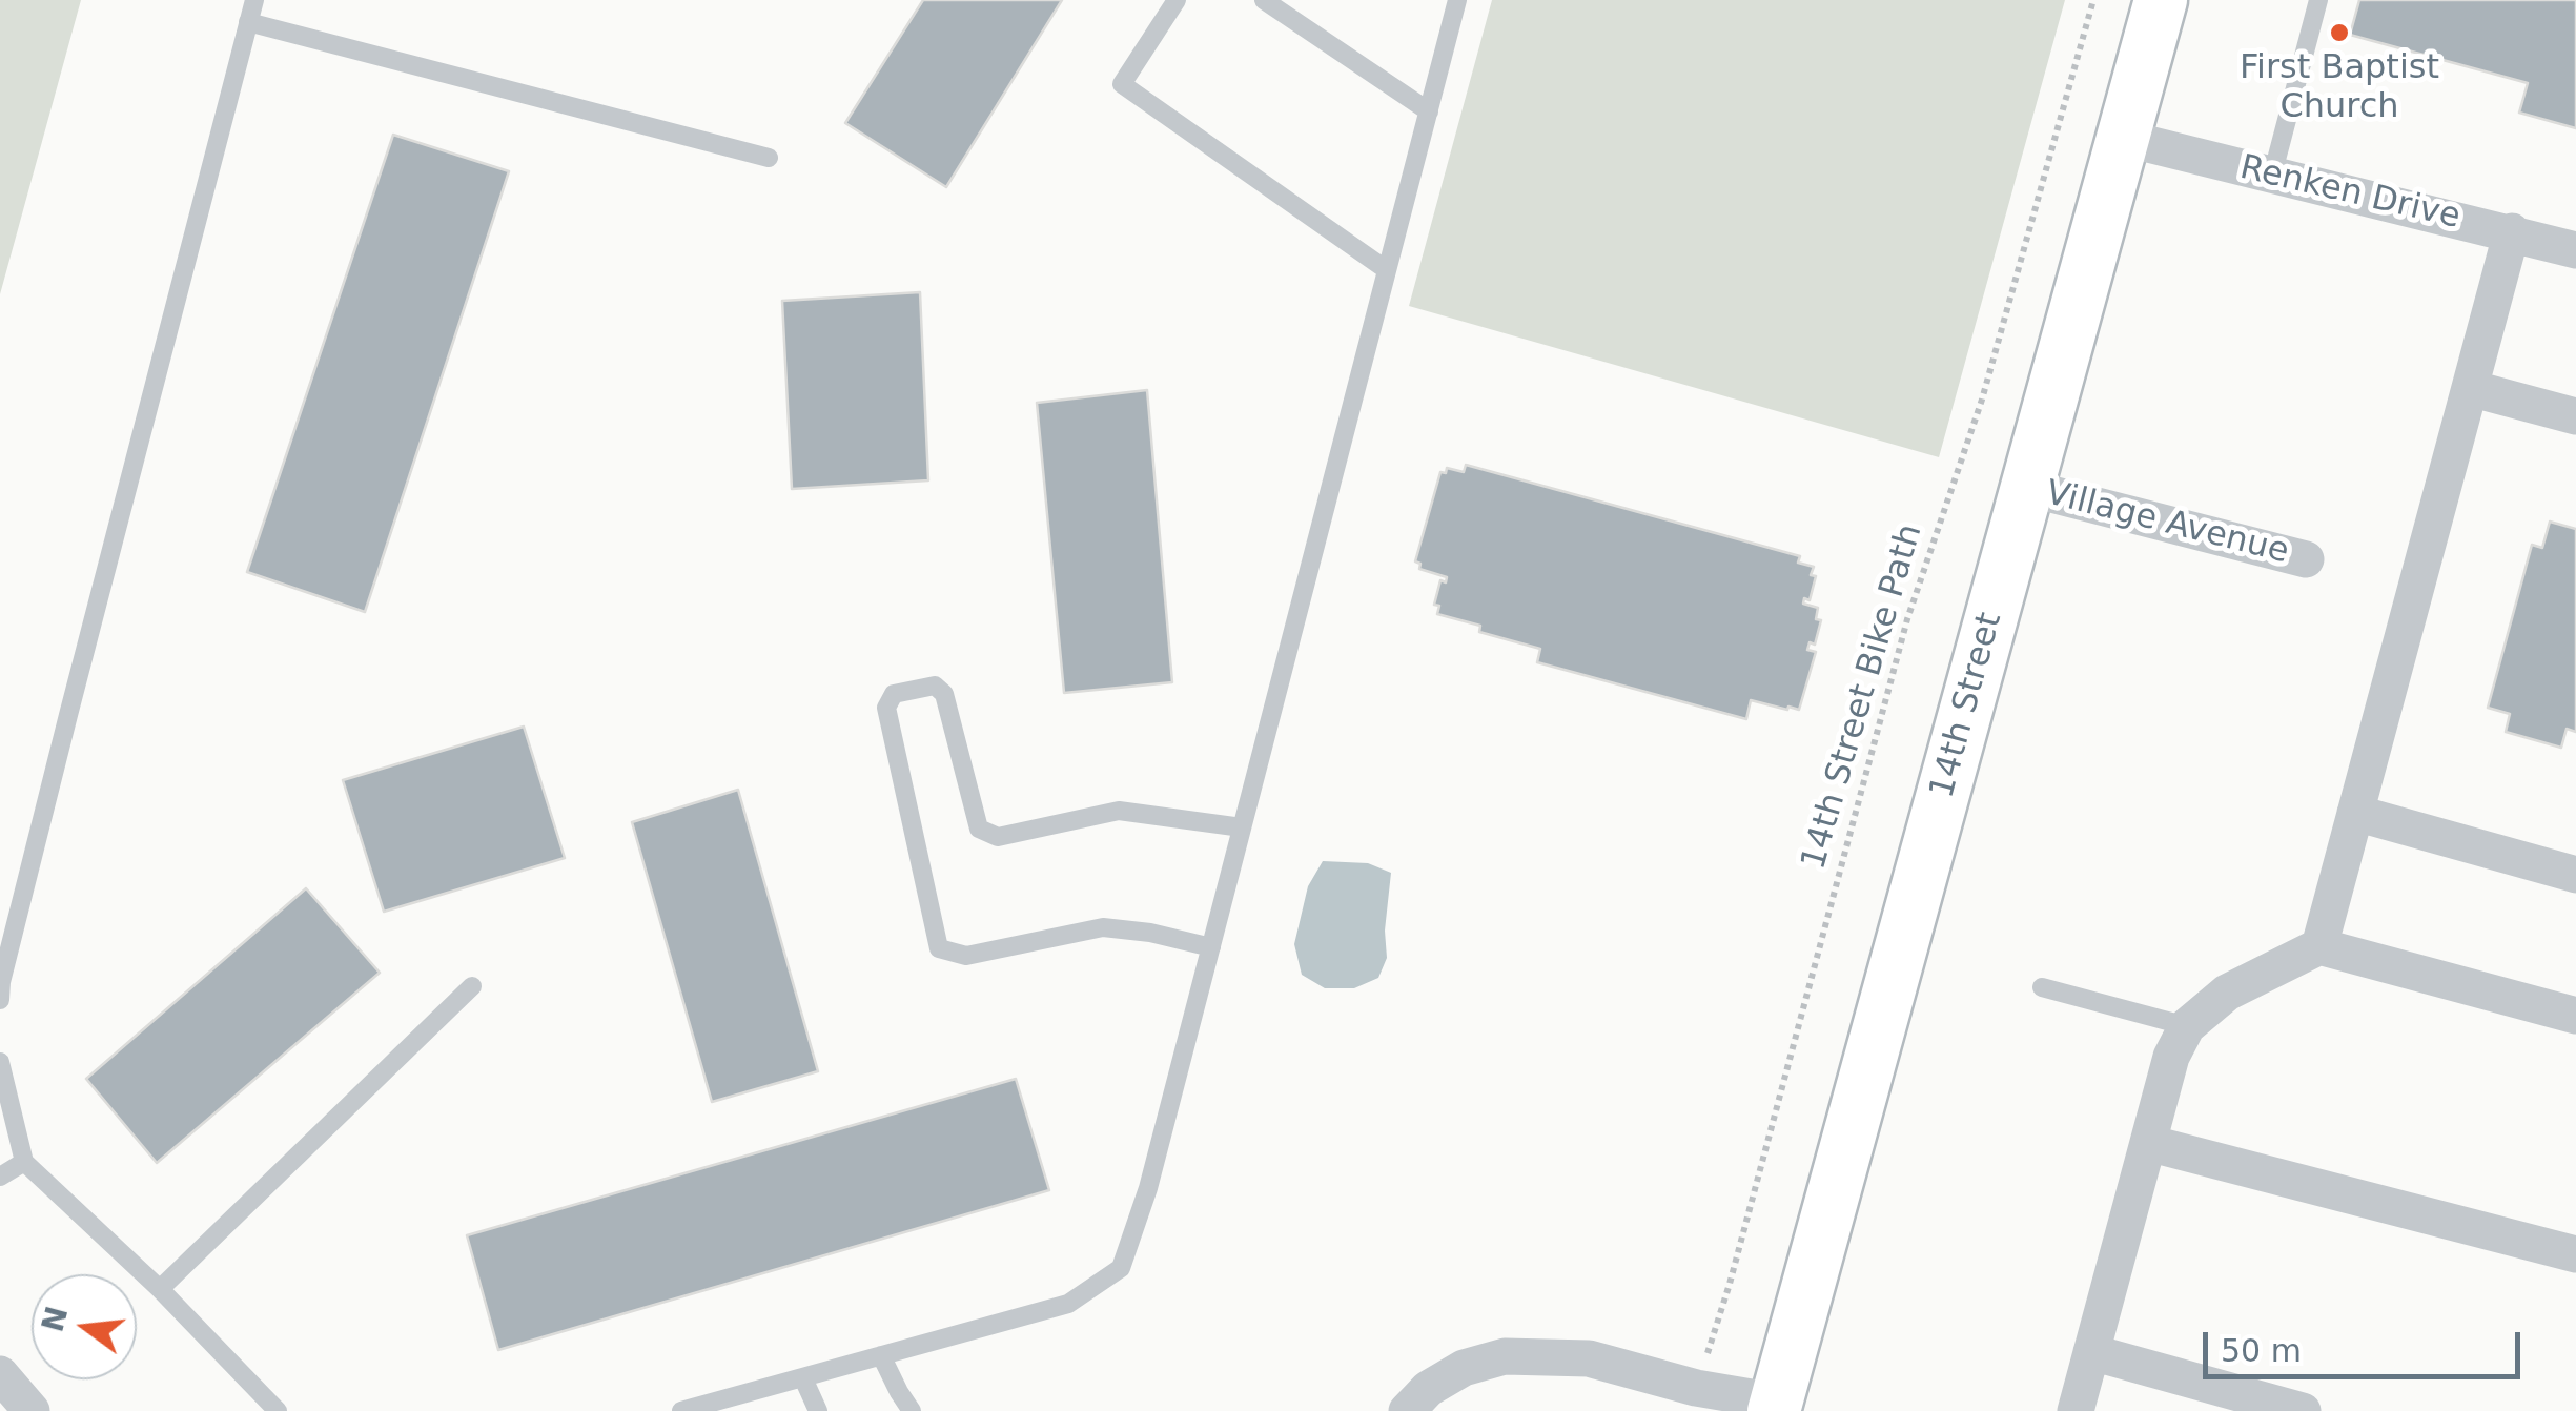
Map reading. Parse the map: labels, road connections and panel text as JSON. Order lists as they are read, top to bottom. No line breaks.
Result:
{"streets":{"street":["Renken Drive","Village Avenue","14th Street"],"path":["14th Street Bike Path"]},"crossings":[["Renken Drive","14th Street"],["Village Avenue","14th Street"]],"places":["First Baptist Church"],"scale_bar":"50 m","north":"left"}
